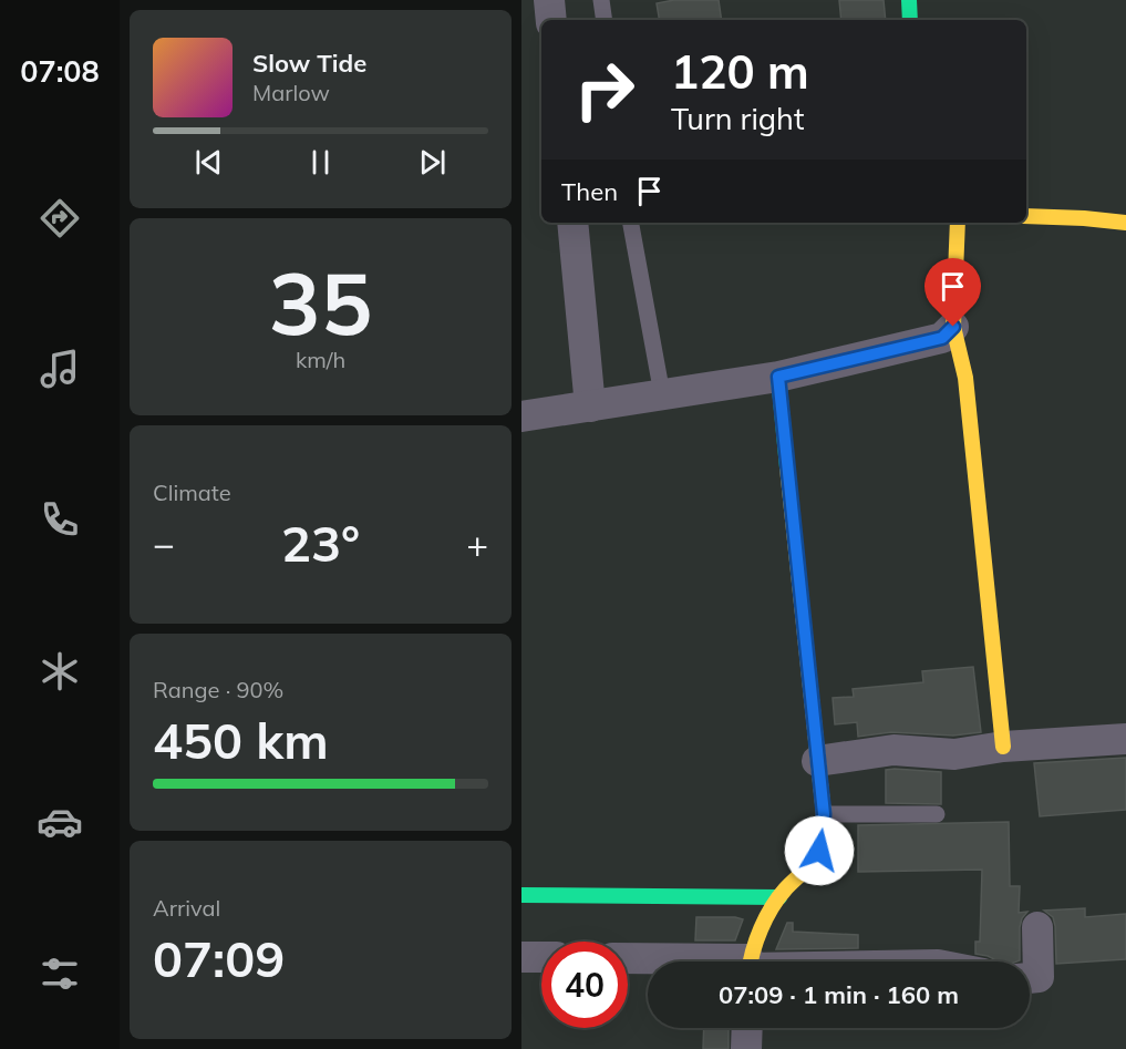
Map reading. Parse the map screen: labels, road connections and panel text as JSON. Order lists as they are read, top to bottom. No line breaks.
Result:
{"page":{"tabs":"07:08","turn":["120 m","Turn right"],"song":["Slow Tide","Marlow"],"then":"Then","tile":[["35","km/h"],"Climate",["Range · 90%","450 km"],["Arrival","07:09"]],"heat":["−","23°","+"],"limit":"40","trip":"07:09 · 1 min · 160 m"}}
